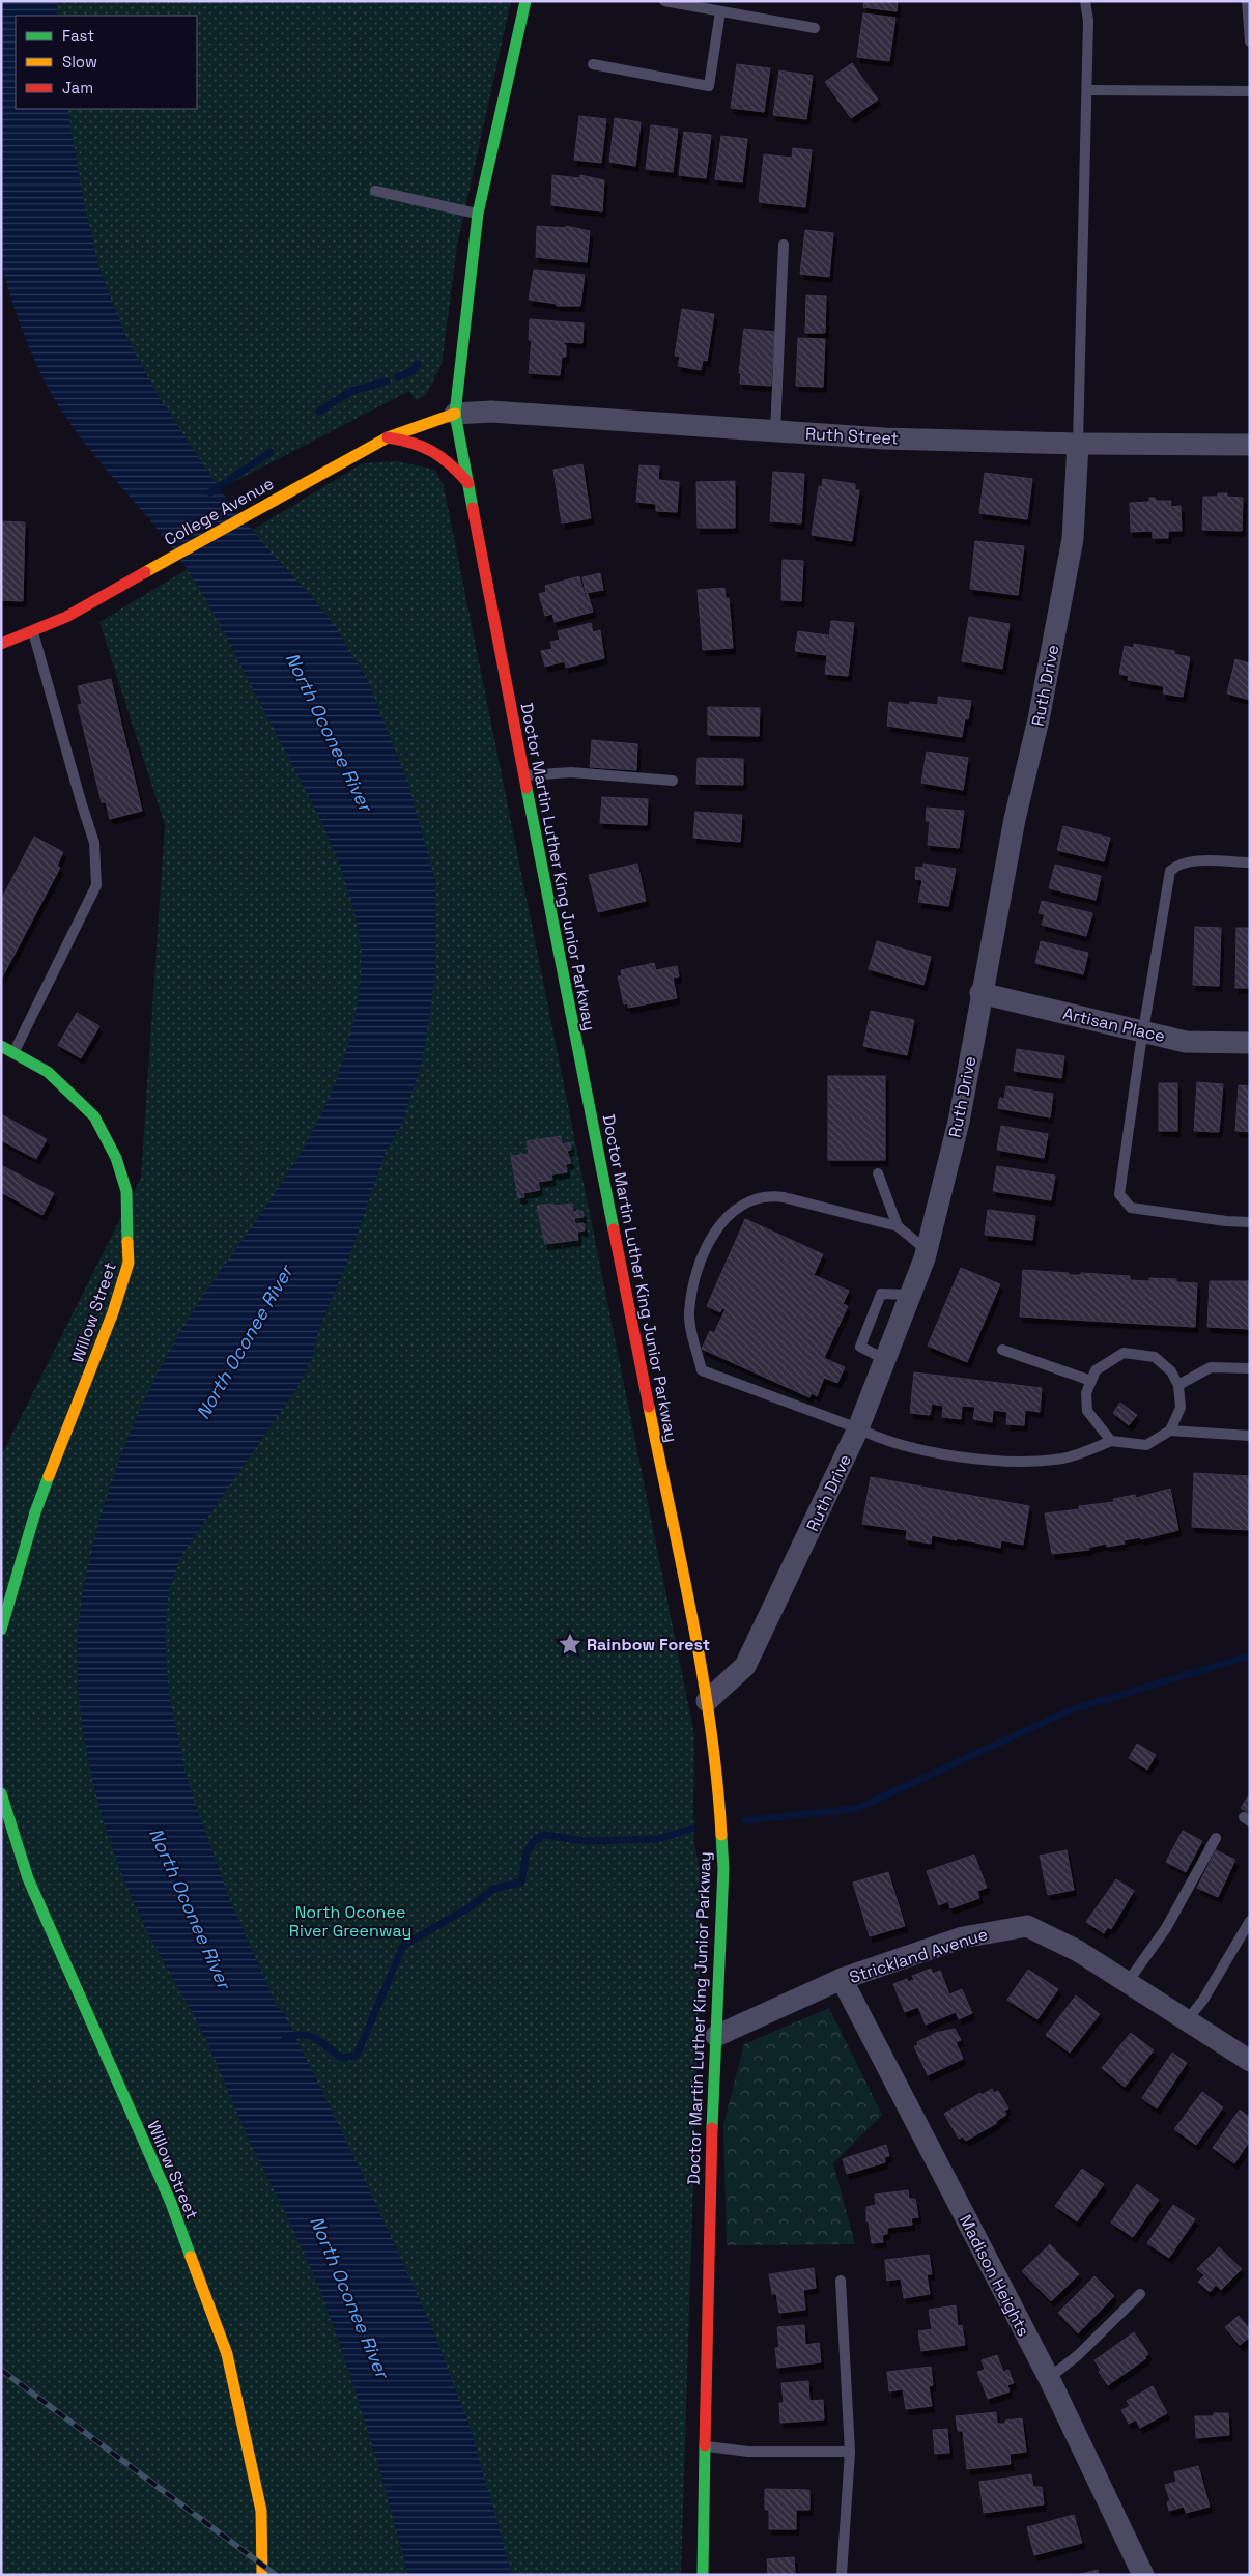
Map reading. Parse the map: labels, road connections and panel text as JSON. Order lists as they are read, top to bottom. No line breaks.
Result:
{"streets":{"main road":["College Avenue","Doctor Martin Luther King Junior Parkway","Willow Street"],"street":["Ruth Street","Ruth Drive","Artisan Place","Strickland Avenue","Madison Heights"]},"crossings":[["Ruth Street","College Avenue"],["Ruth Street","Ruth Drive"],["Ruth Street","Doctor Martin Luther King Junior Parkway"],["College Avenue","Doctor Martin Luther King Junior Parkway"],["Ruth Drive","Doctor Martin Luther King Junior Parkway"],["Ruth Drive","Artisan Place"],["Doctor Martin Luther King Junior Parkway","Strickland Avenue"],["Strickland Avenue","Madison Heights"]],"water":["North Oconee River"],"parks":["North Oconee River Greenway"],"places":{"place":["Rainbow Forest"]},"legend":["Fast","Slow","Jam"]}
